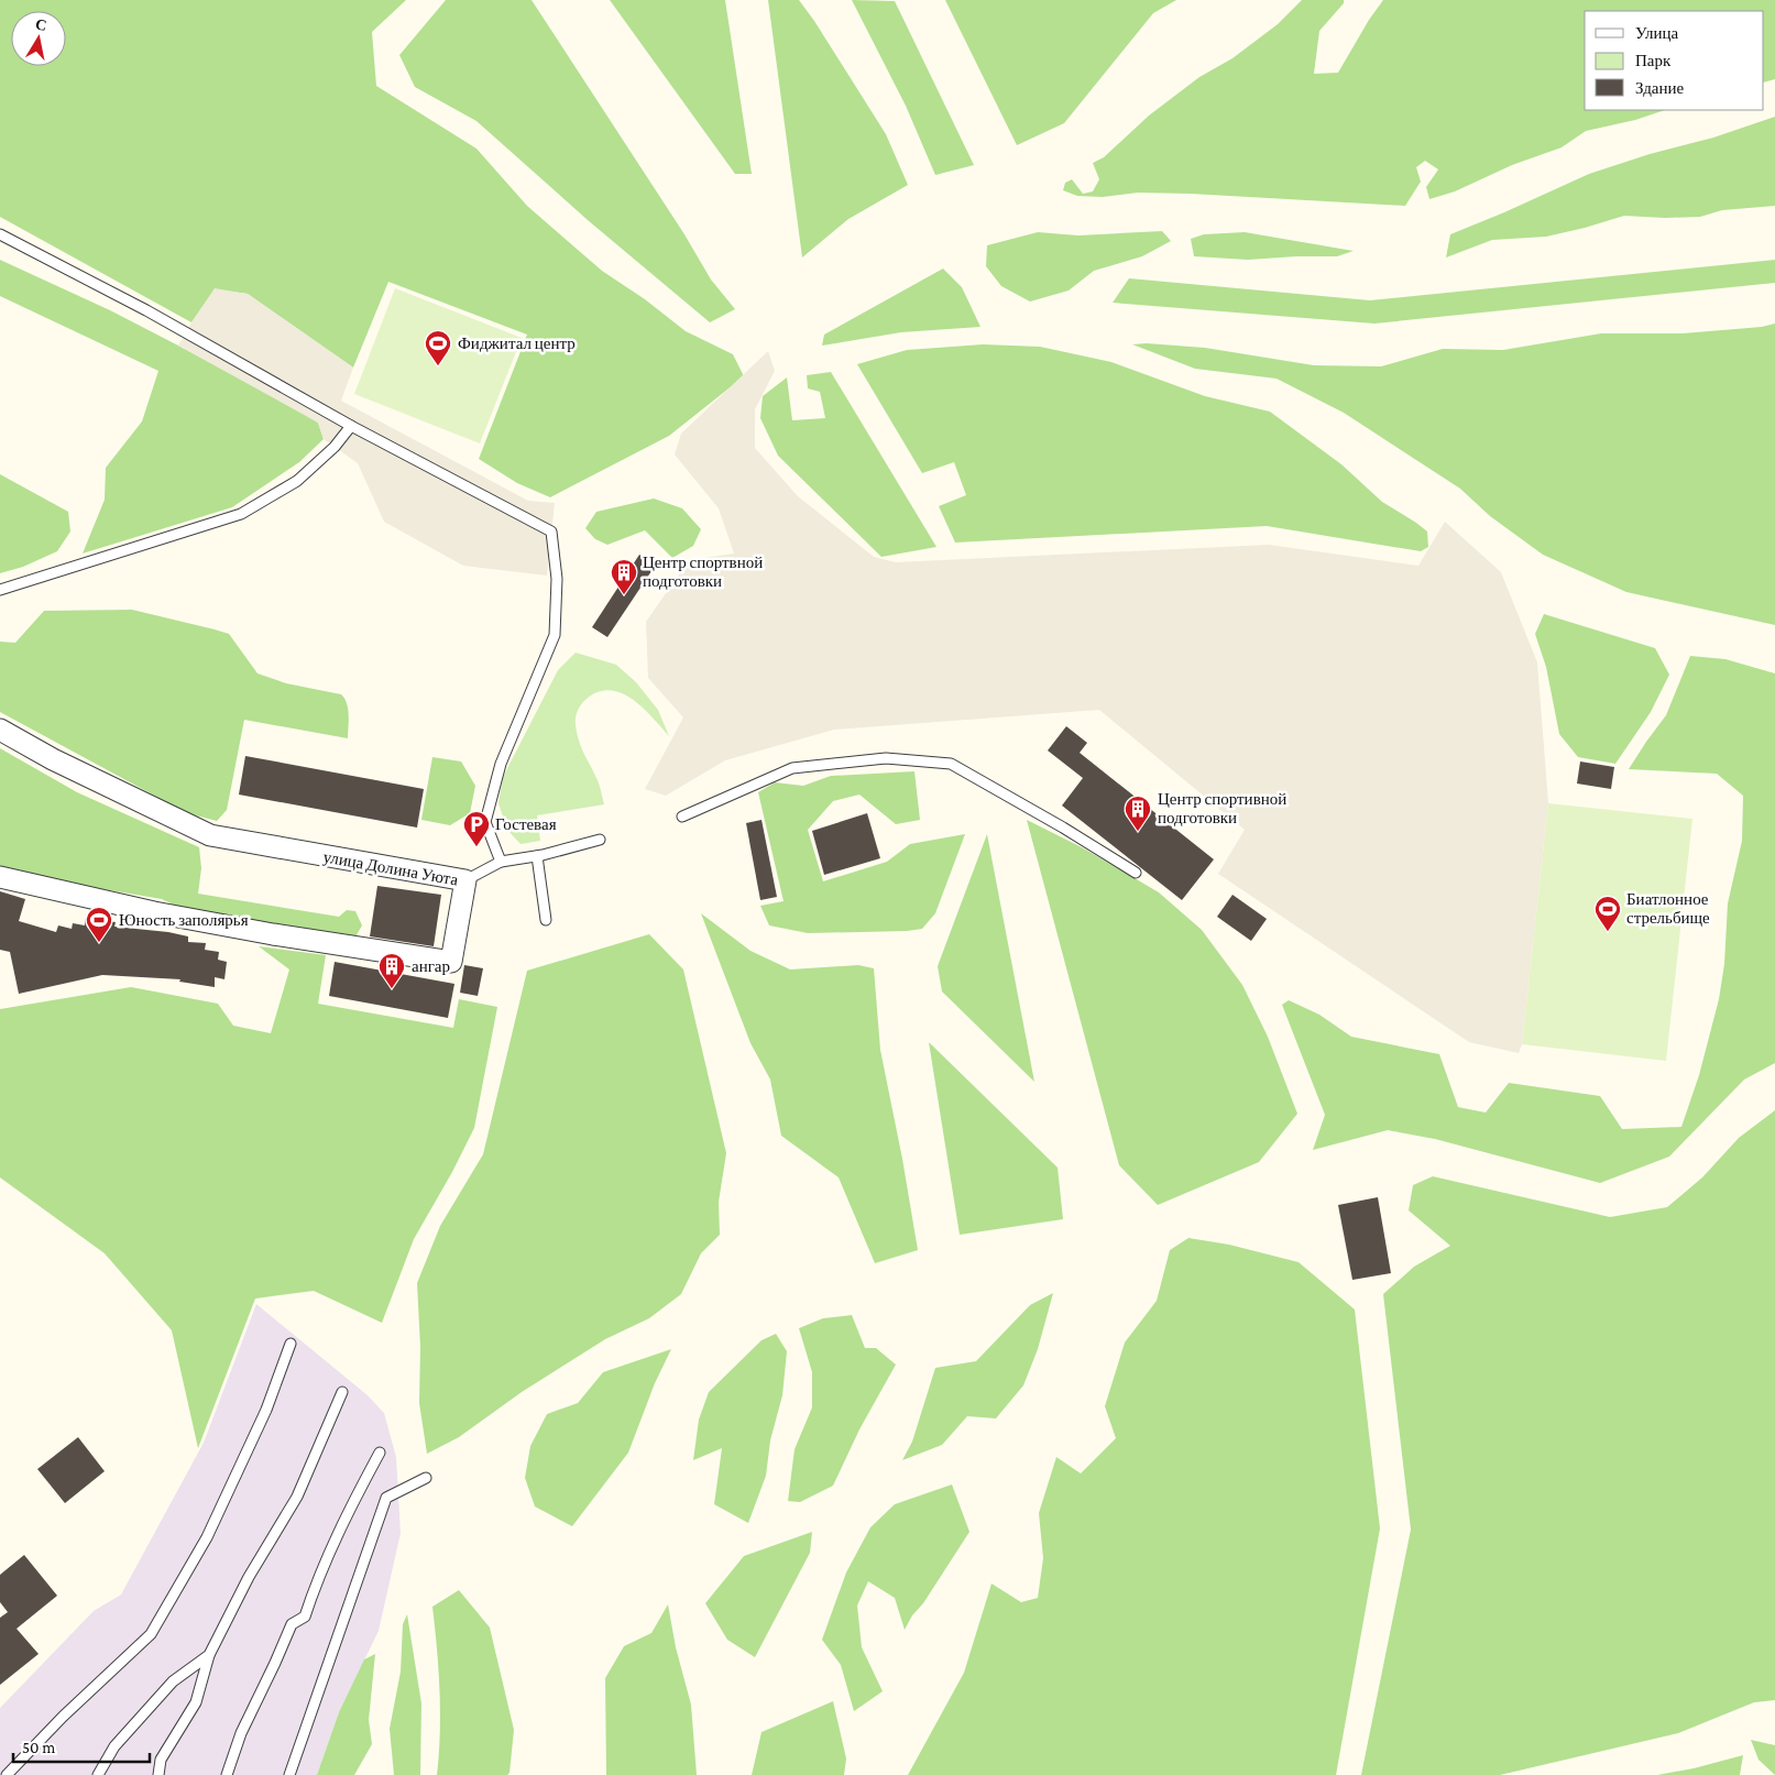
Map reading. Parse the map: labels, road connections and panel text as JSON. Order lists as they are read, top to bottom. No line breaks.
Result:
{"streets":{"street":["улица Долина Уюта"]},"places":{"sports":["Фиджитал центр","Биатлонное стрельбище","Юность заполярья"],"building":["Центр спортвной подготовки","Центр спортивной подготовки","ангар"],"parking":["Гостевая"]},"legend":["Улица","Парк","Здание"],"scale_bar":"50 m","north":"top"}
